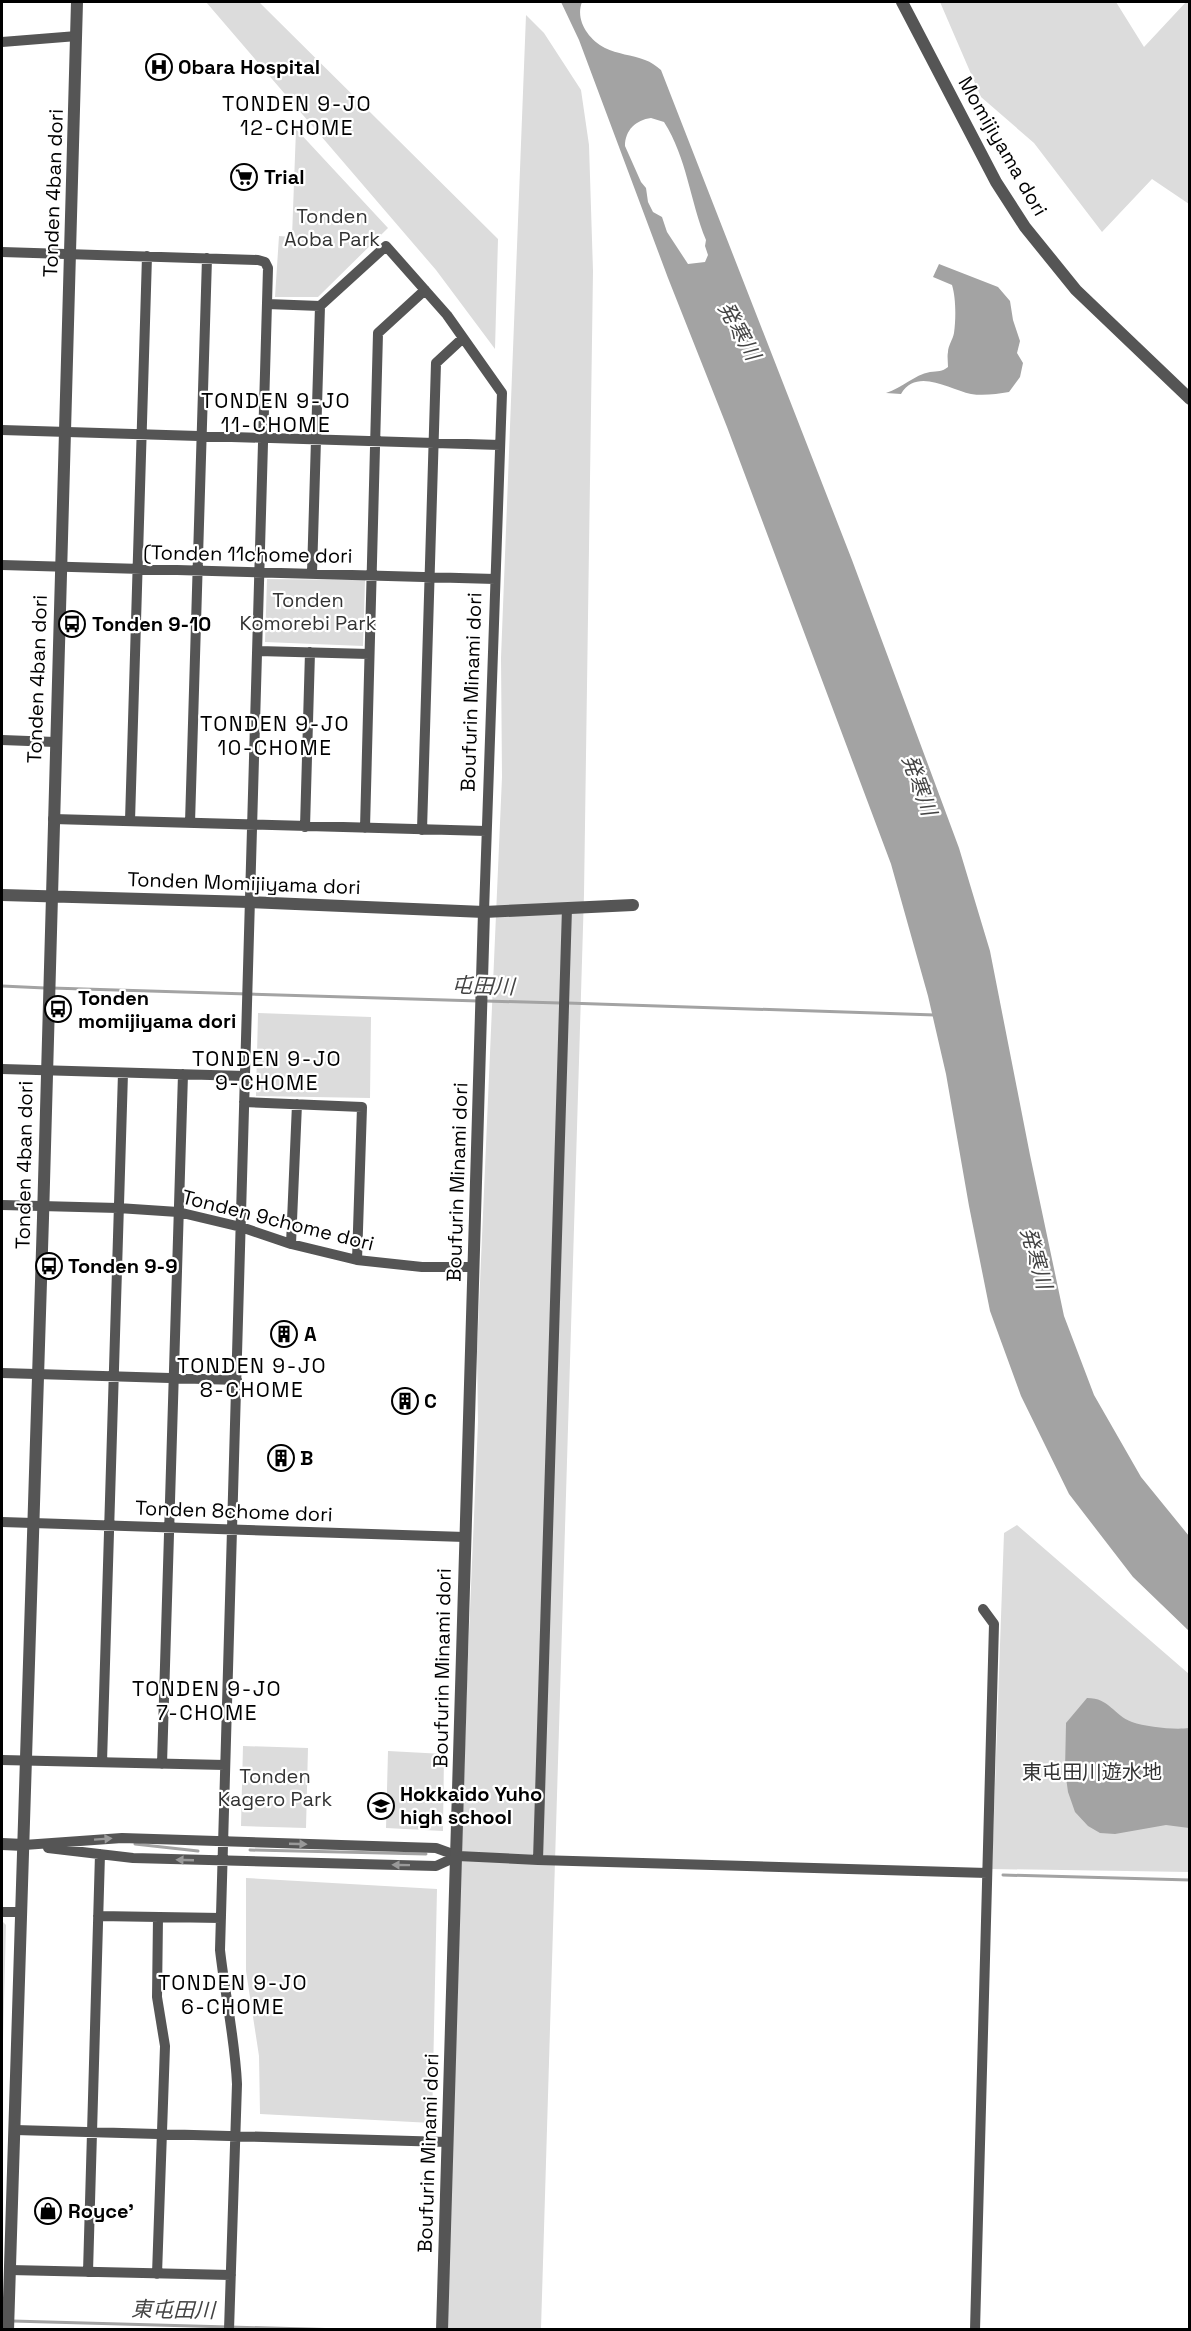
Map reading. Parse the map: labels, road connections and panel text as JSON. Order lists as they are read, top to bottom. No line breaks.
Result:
{"streets":{"street":["Momijiyama dori","Tonden 4ban dori","(Tonden 11chome dori","Boufurin Minami dori","Tonden Momijiyama dori","Tonden 9chome dori","Tonden 8chome dori"]},"crossings":[["Tonden 4ban dori","(Tonden 11chome dori"],["Tonden 4ban dori","Tonden Momijiyama dori"],["Tonden 4ban dori","Tonden 9chome dori"],["Tonden 4ban dori","Tonden 8chome dori"],["(Tonden 11chome dori","Boufurin Minami dori"],["Boufurin Minami dori","Tonden Momijiyama dori"],["Boufurin Minami dori","Tonden 9chome dori"],["Boufurin Minami dori","Tonden 8chome dori"]],"districts":["TONDEN 9-JO 12-CHOME","TONDEN 9-JO 11-CHOME","TONDEN 9-JO 10-CHOME","TONDEN 9-JO 9-CHOME","TONDEN 9-JO 8-CHOME","TONDEN 9-JO 7-CHOME","TONDEN 9-JO 6-CHOME"],"water":["発寒川","屯田川","東屯田川"],"parks":["Tonden Aoba Park","Tonden Komorebi Park","東屯田川遊水地","Tonden Kagero Park"],"places":{"hospital":["Obara Hospital"],"supermarket":["Trial"],"bus stop":["Tonden 9-10","Tonden momijiyama dori","Tonden 9-9"],"building":["A","C","B"],"school or university":["Hokkaido Yuho high school"],"shop":["Royce'"]}}
